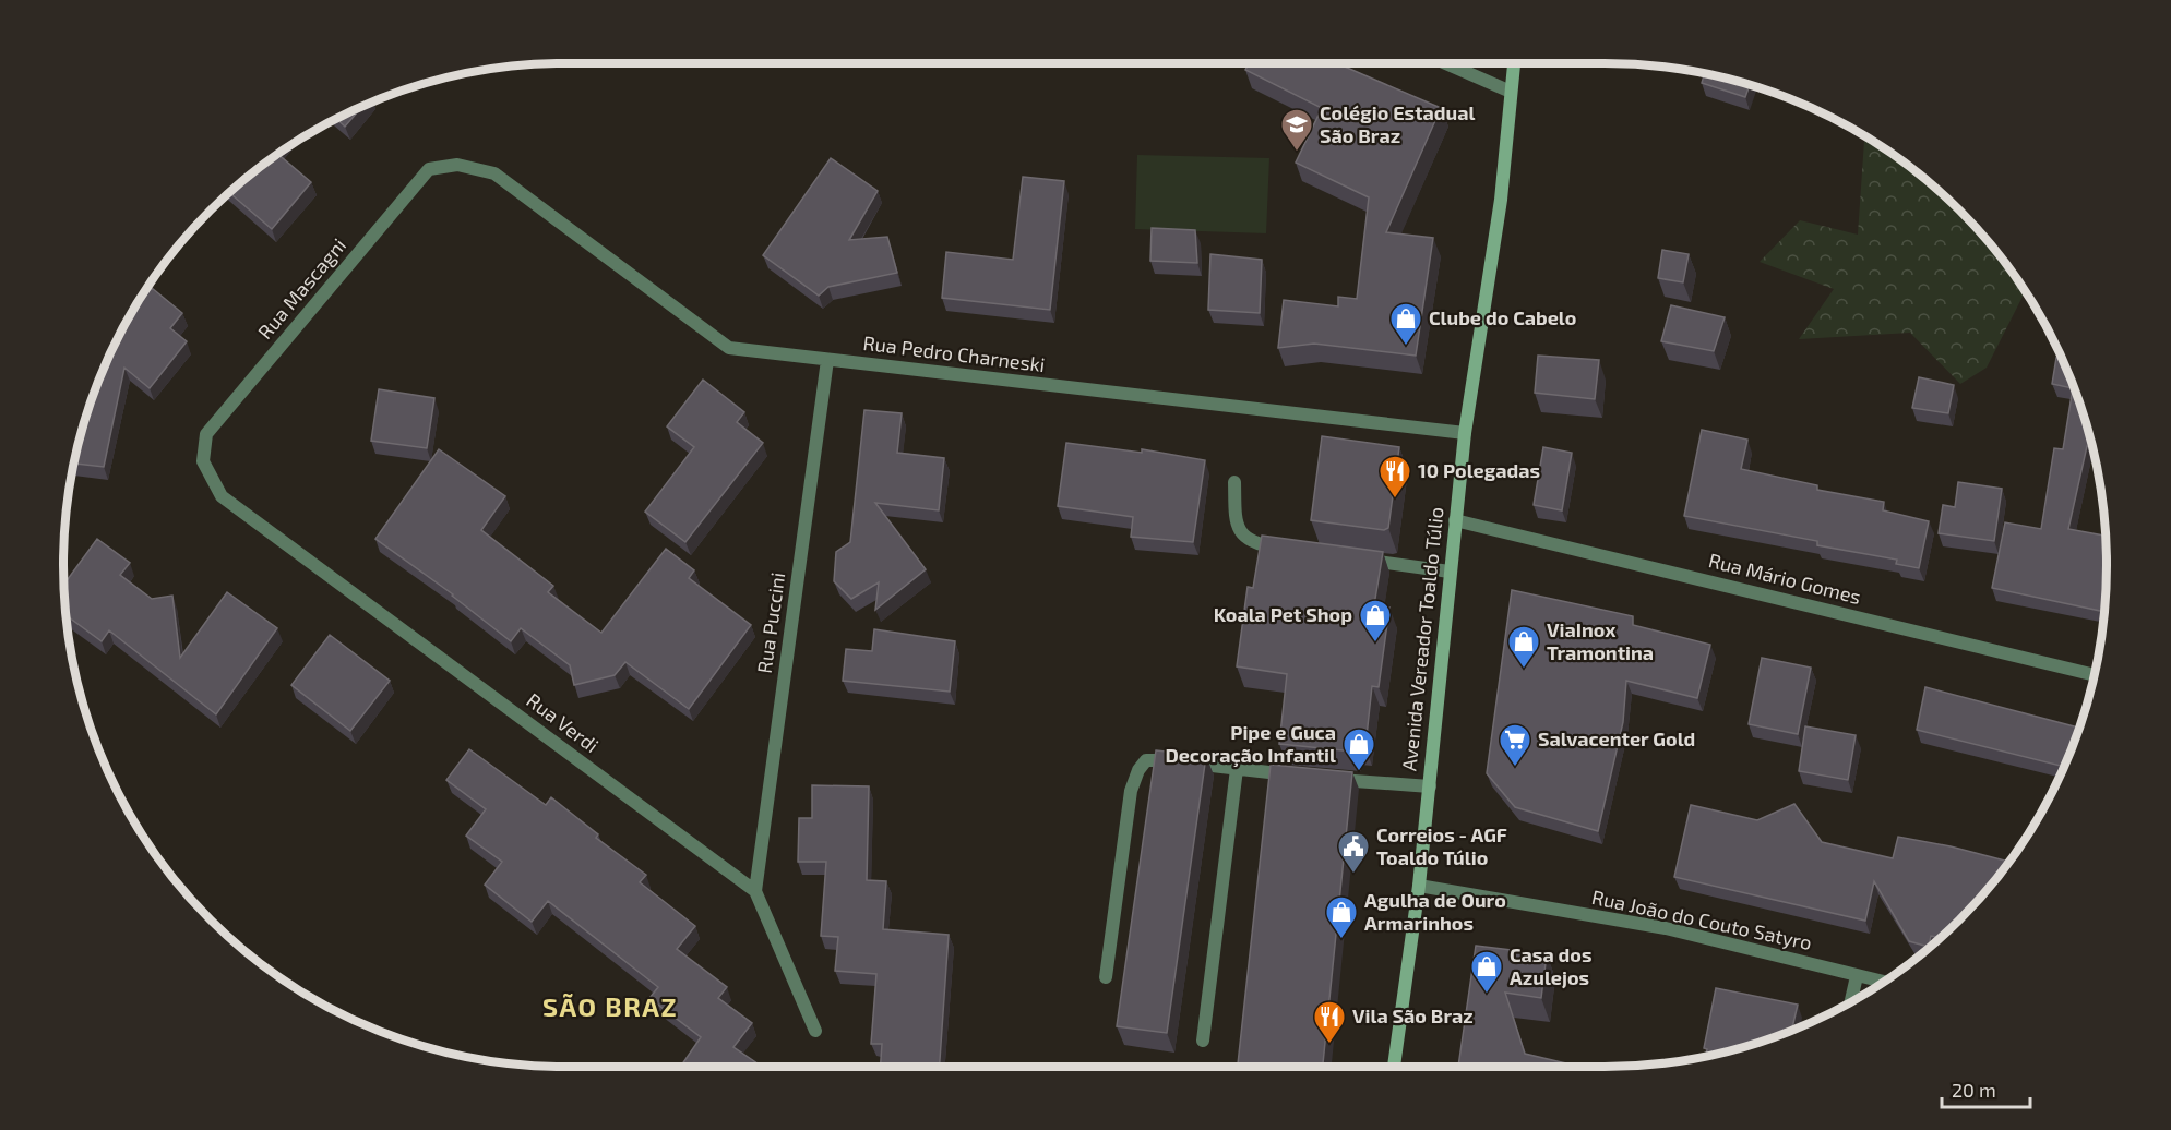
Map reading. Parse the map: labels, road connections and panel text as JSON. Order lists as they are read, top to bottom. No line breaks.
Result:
{"streets":{"main road":["Avenida Vereador Toaldo Túlio"],"street":["Rua Mascagni","Rua Pedro Charneski","Rua Mário Gomes","Rua Puccini","Rua Verdi","Rua João do Couto Satyro"]},"crossings":[["Rua Mascagni","Rua Pedro Charneski"],["Rua Mascagni","Rua Verdi"],["Rua Pedro Charneski","Rua Puccini"],["Rua Pedro Charneski","Avenida Vereador Toaldo Túlio"],["Rua Mário Gomes","Avenida Vereador Toaldo Túlio"],["Rua Puccini","Rua Verdi"],["Avenida Vereador Toaldo Túlio","Rua João do Couto Satyro"]],"districts":["SÃO BRAZ"],"places":{"school or university":["Colégio Estadual São Braz"],"shop":["Clube do Cabelo","Koala Pet Shop","ViaInox Tramontina","Pipe e Guca Decoração Infantil","Agulha de Ouro Armarinhos","Casa dos Azulejos"],"restaurant":["10 Polegadas","Vila São Braz"],"supermarket":["Salvacenter Gold"],"public building":["Correios - AGF Toaldo Túlio"]},"scale_bar":"20 m"}
